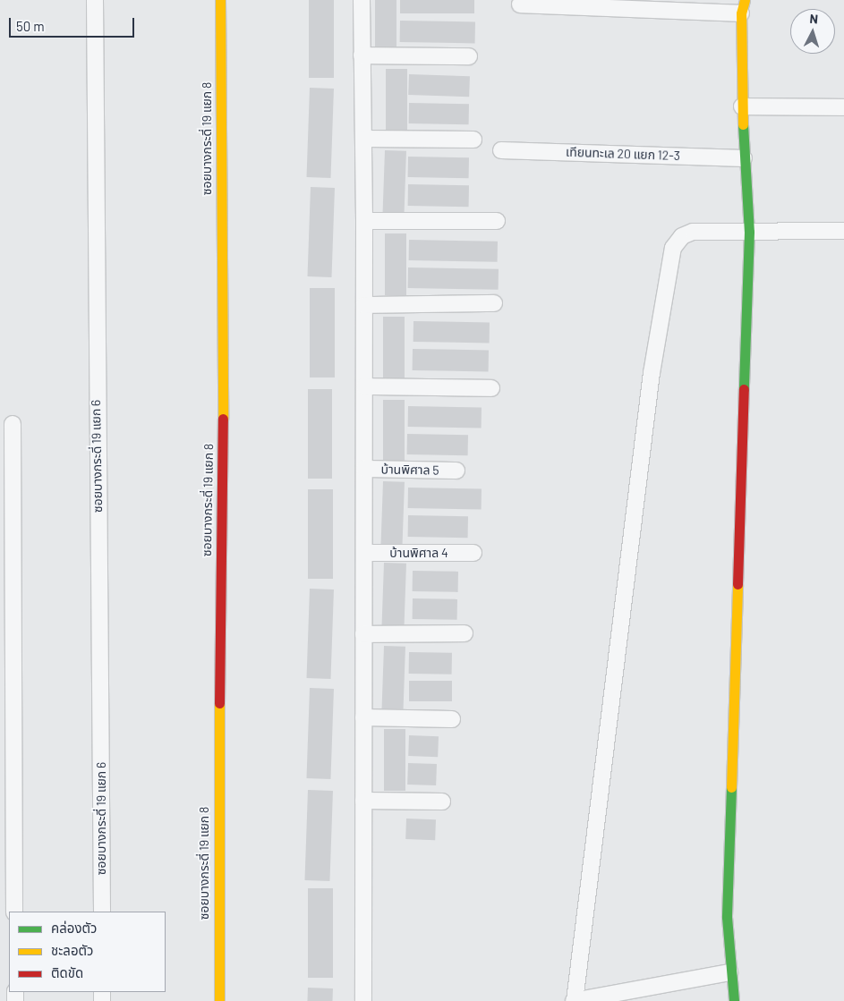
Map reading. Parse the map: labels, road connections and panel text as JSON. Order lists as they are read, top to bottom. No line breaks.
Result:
{"streets":{"street":["ซอยบางกระดี่ 19 แยก 8","เทียนทะเล 20 แยก 12-3","ซอยบางกระดี่ 19 แยก 6","บ้านพิศาล 5","บ้านพิศาล 4"]},"legend":["คล่องตัว","ชะลอตัว","ติดขัด"],"scale_bar":"50 m","north":"top"}
